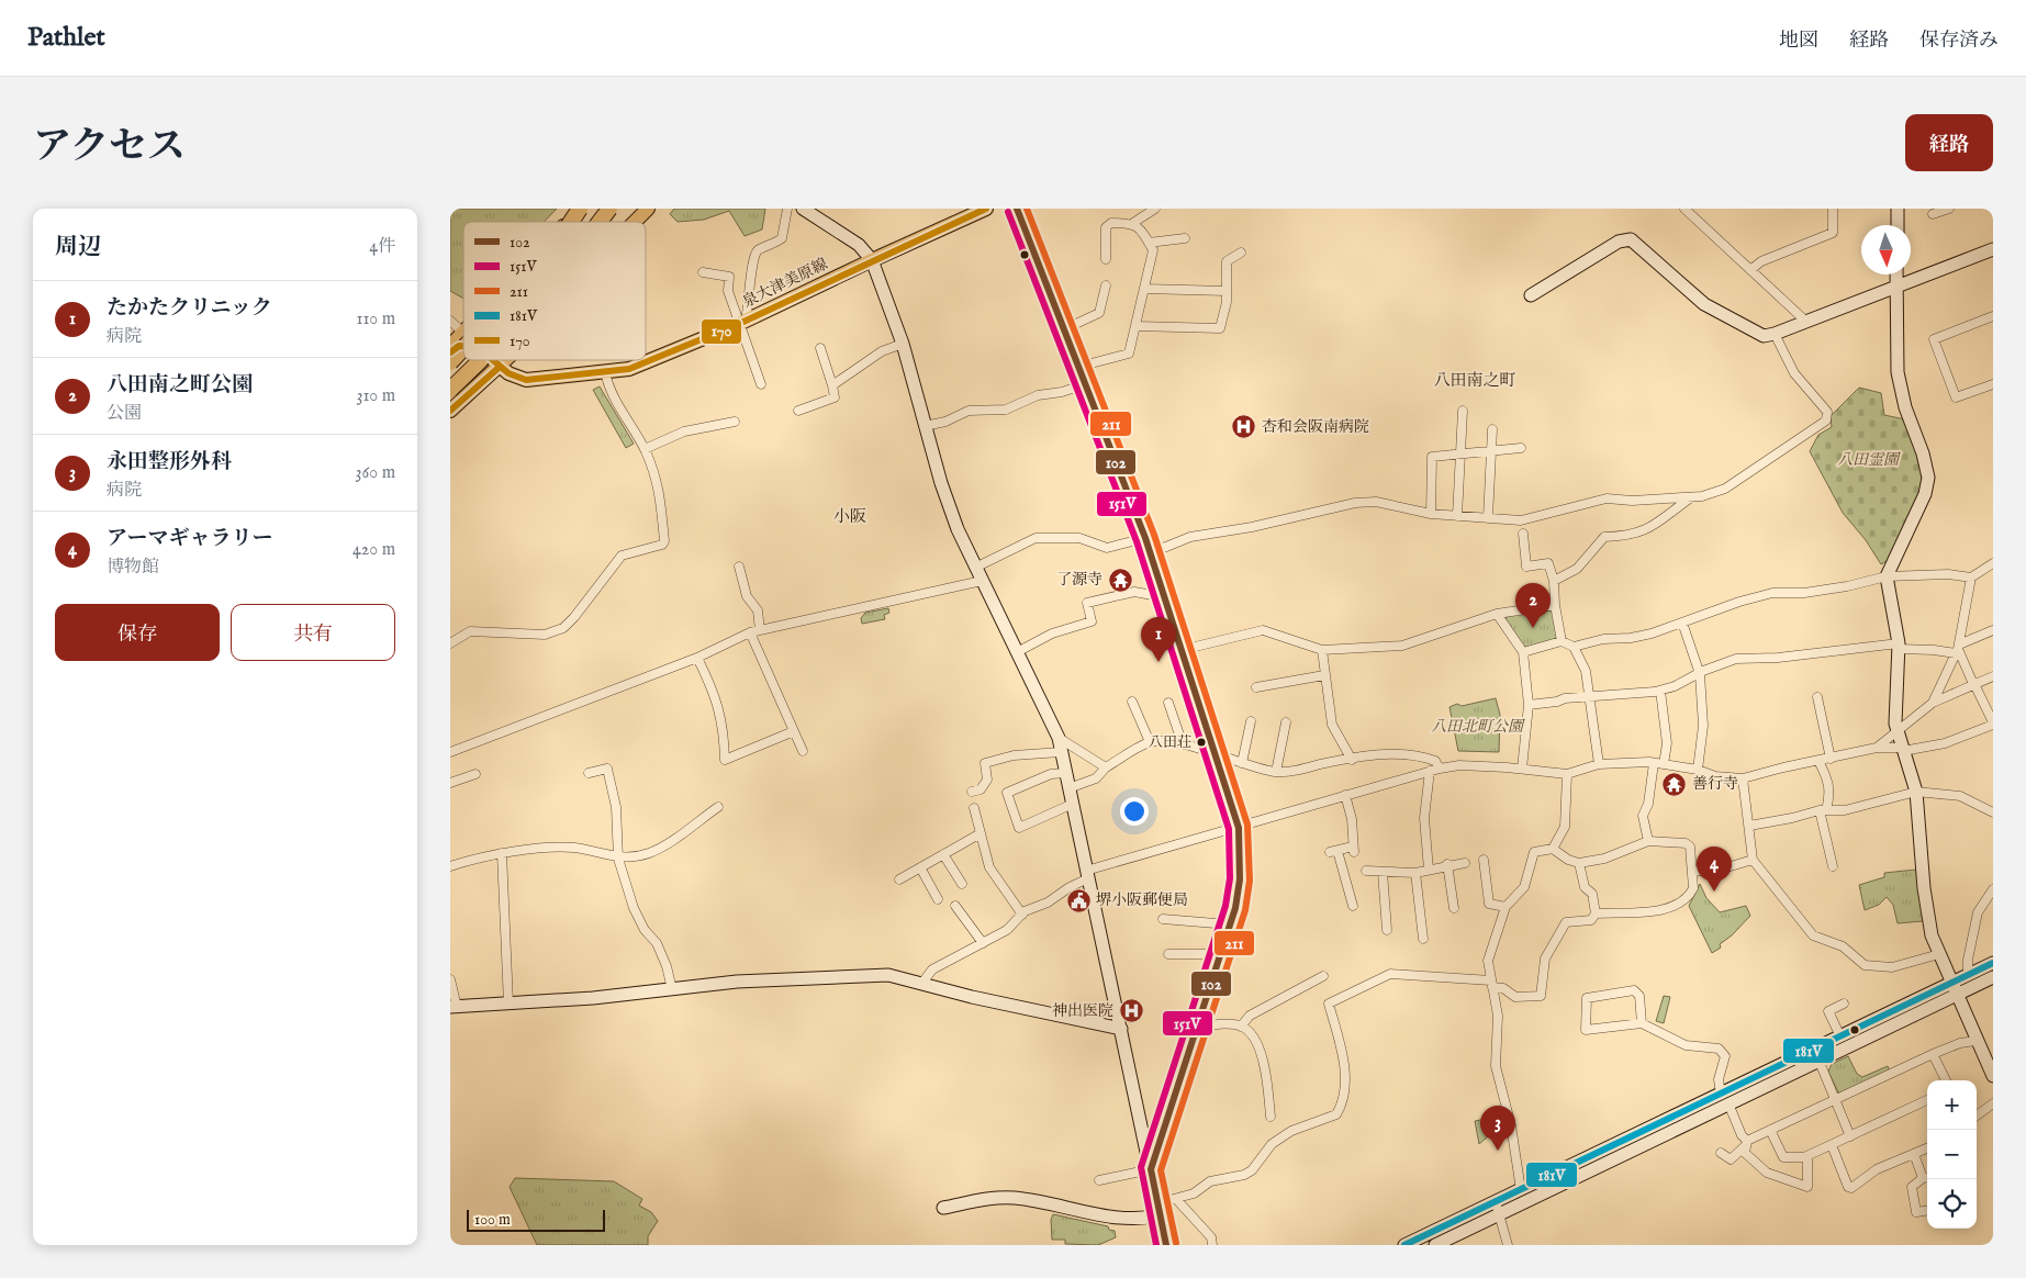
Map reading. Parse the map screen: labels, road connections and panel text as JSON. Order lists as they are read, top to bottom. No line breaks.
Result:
{"streets":{"main road":["泉大津美原線"]},"districts":["八田南之町","小阪"],"parks":["八田霊園","八田北町公園"],"places":{"hospital":["杏和会阪南病院","神出医院"],"temple":["了源寺","善行寺"],"other":["八田荘"],"public building":["堺小阪郵便局"]},"lines":["transit line 102","transit line 211","transit line 170","transit line 151V","transit line 181V"],"legend":["102","151V","211","181V","170"],"scale_bar":"100 m","north":"bottom","page":{"header":"Pathlet","nav":["地図","経路","保存済み"],"title":"アクセス","buttons":["経路",["保存","共有"]],"heading":["周辺","4件"],"list":[{"mark":"1","name":"たかたクリニック","note":"病院","value":"110 m"},{"mark":"2","name":"八田南之町公園","note":"公園","value":"310 m"},{"mark":"3","name":"永田整形外科","note":"病院","value":"360 m"},{"mark":"4","name":"アーマギャラリー","note":"博物館","value":"420 m"}],"pins":["2","1","4","3"],"map_buttons":["+","−"],"scale":"100 m"}}
